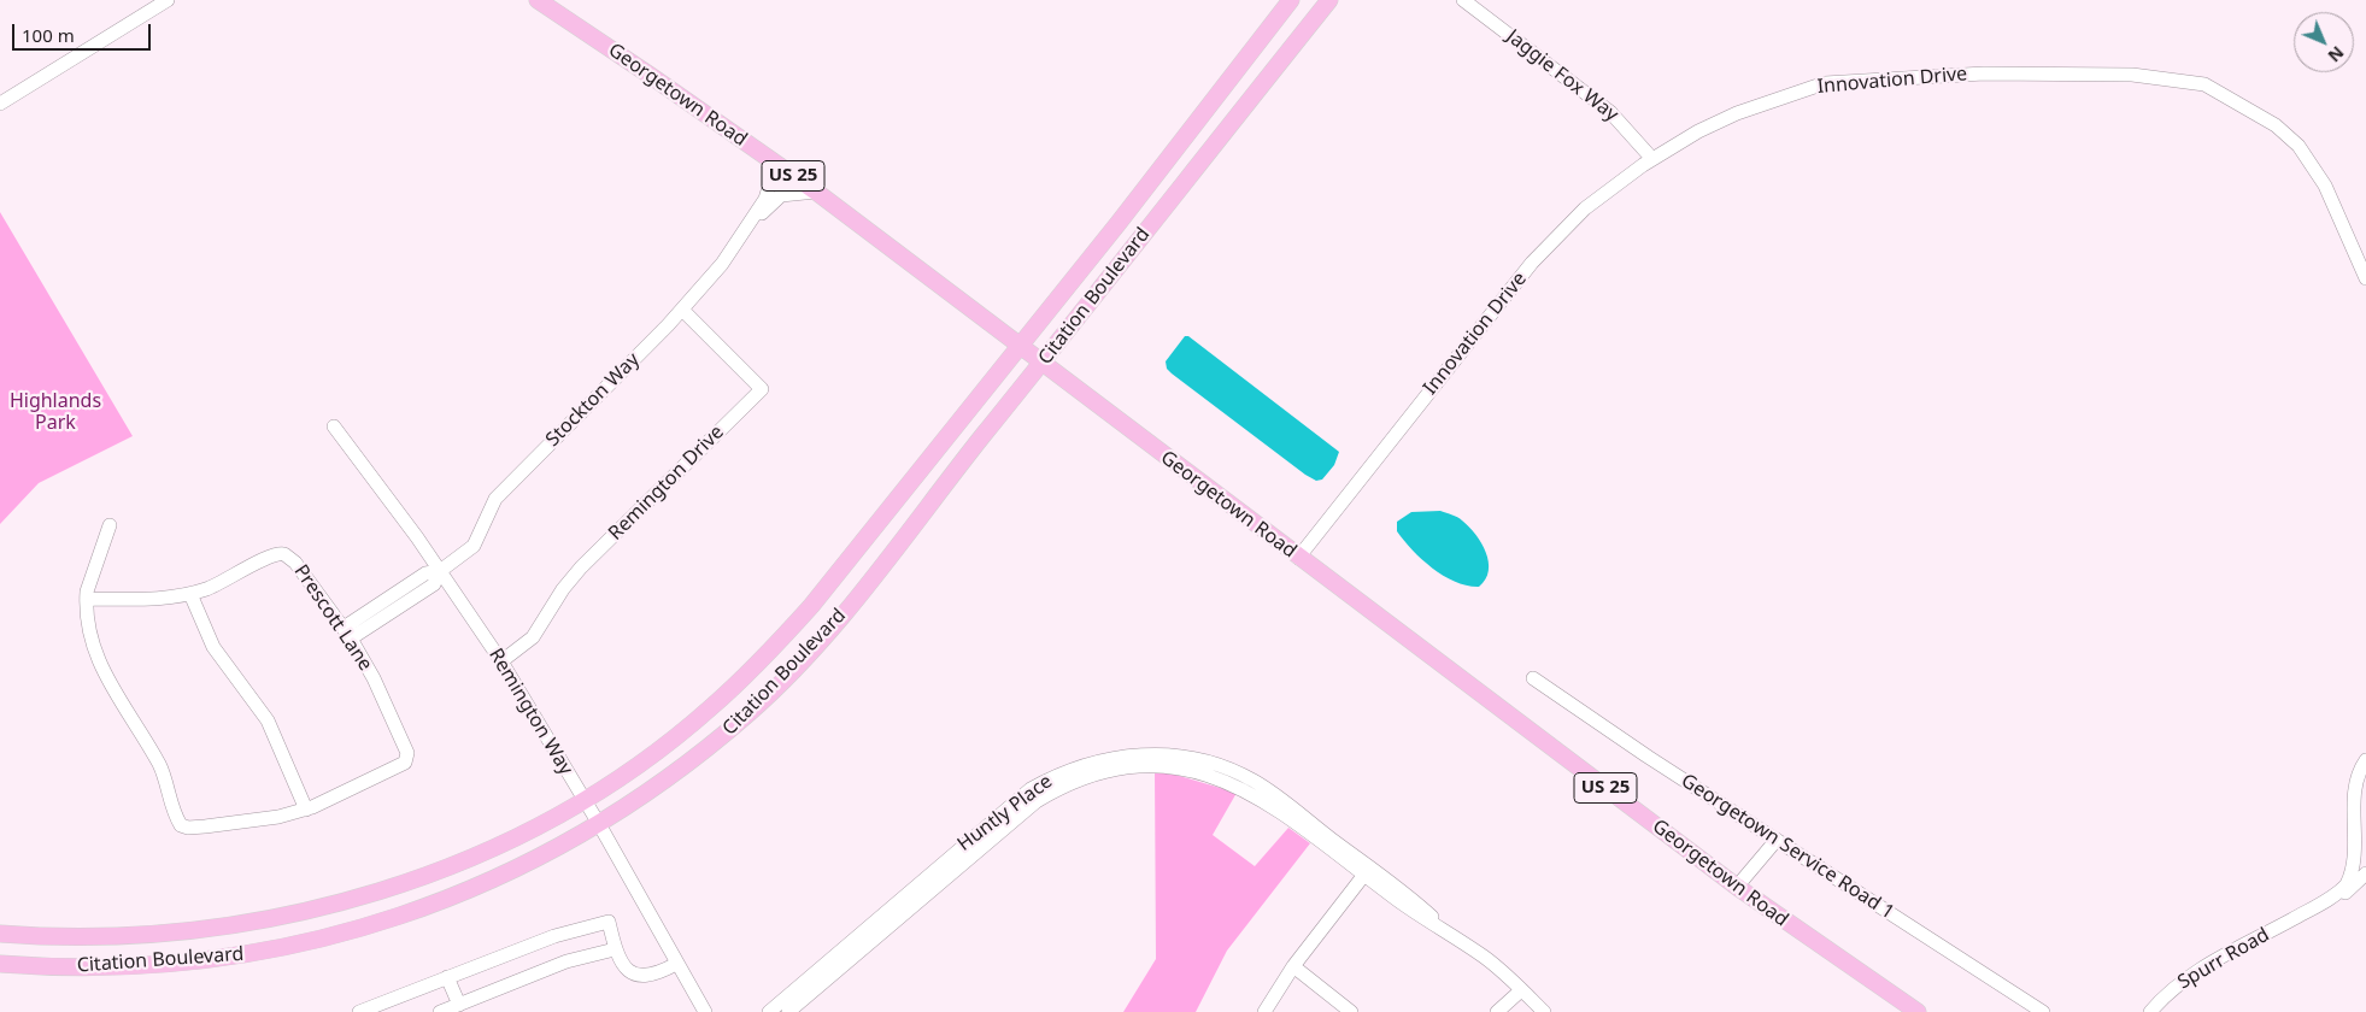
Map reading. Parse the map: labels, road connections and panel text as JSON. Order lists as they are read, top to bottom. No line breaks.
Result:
{"streets":{"main road":["Georgetown Road","US 25","Citation Boulevard"],"street":["Jaggie Fox Way","Innovation Drive","Stockton Way","Remington Drive","Prescott Lane","Remington Way","Huntly Place","Georgetown Service Road 1","Spurr Road"]},"crossings":[["Jaggie Fox Way","Innovation Drive"],["Innovation Drive","Georgetown Road"],["Georgetown Road","Citation Boulevard"],["Georgetown Road","Stockton Way"],["Citation Boulevard","Remington Way"],["Stockton Way","Remington Drive"],["Stockton Way","Prescott Lane"],["Stockton Way","Remington Way"],["Remington Drive","Remington Way"]],"parks":["Highlands Park"],"scale_bar":"100 m","north":"bottom right"}
